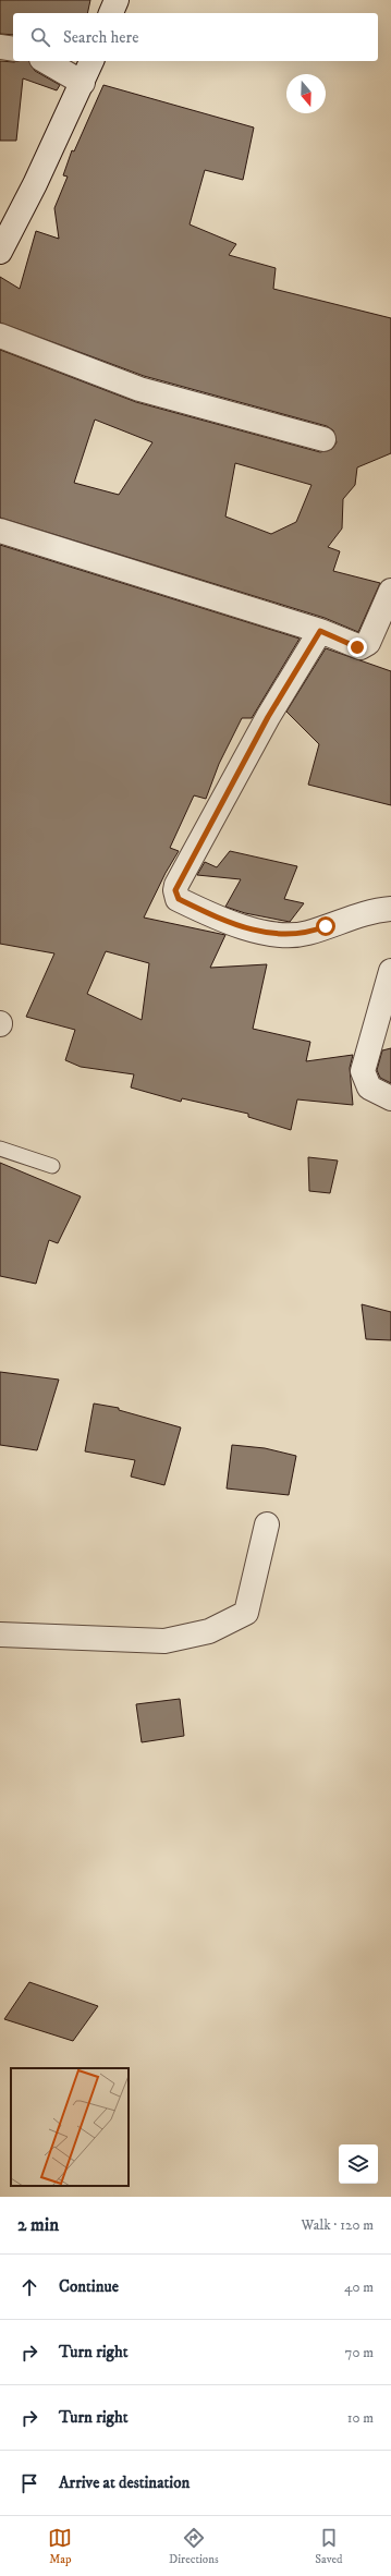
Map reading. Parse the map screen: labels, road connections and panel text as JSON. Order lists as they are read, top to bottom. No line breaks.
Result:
{"north":"bottom","page":{"search":"Search here","heading":["2 min","Walk · 120 m"],"list":[["Continue","40 m"],["Turn right","70 m"],["Turn right","10 m"],"Arrive at destination"],"nav":["Map","Directions","Saved"]}}
